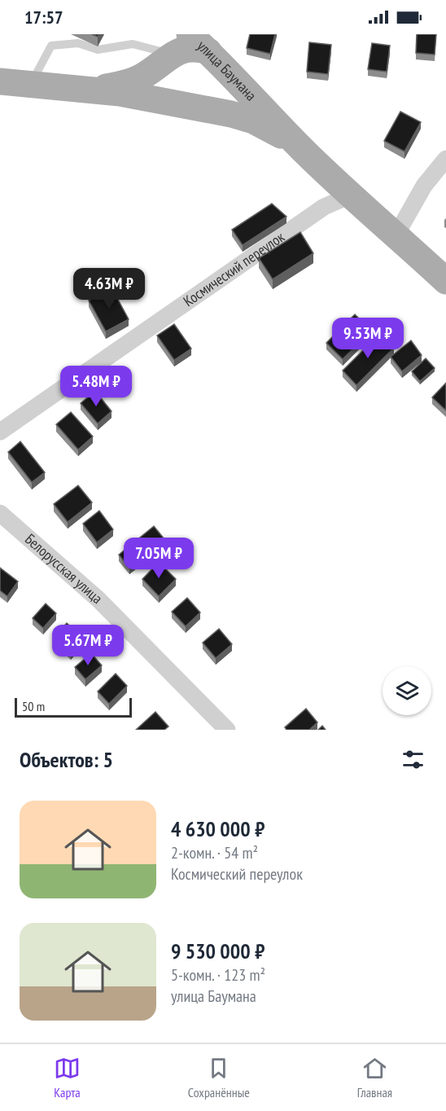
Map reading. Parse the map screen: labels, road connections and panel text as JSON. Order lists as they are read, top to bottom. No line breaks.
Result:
{"streets":{"main road":["улица Баумана"],"street":["Космический переулок","Белорусская улица"]},"crossings":[["улица Баумана","Космический переулок"]],"scale_bar":"50 m","page":{"status":"17:57","price":["4.63M ₽","9.53M ₽","5.48M ₽","7.05M ₽","5.67M ₽"],"scale":"50 m","heading":"Объектов: 5","list":[{"name":"4 630 000 ₽","note":"2-комн. · 54 m² · Космический переулок"},{"name":"9 530 000 ₽","note":"5-комн. · 123 m² · улица Баумана"}],"tabs":["Карта","Сохранённые","Главная"]}}
